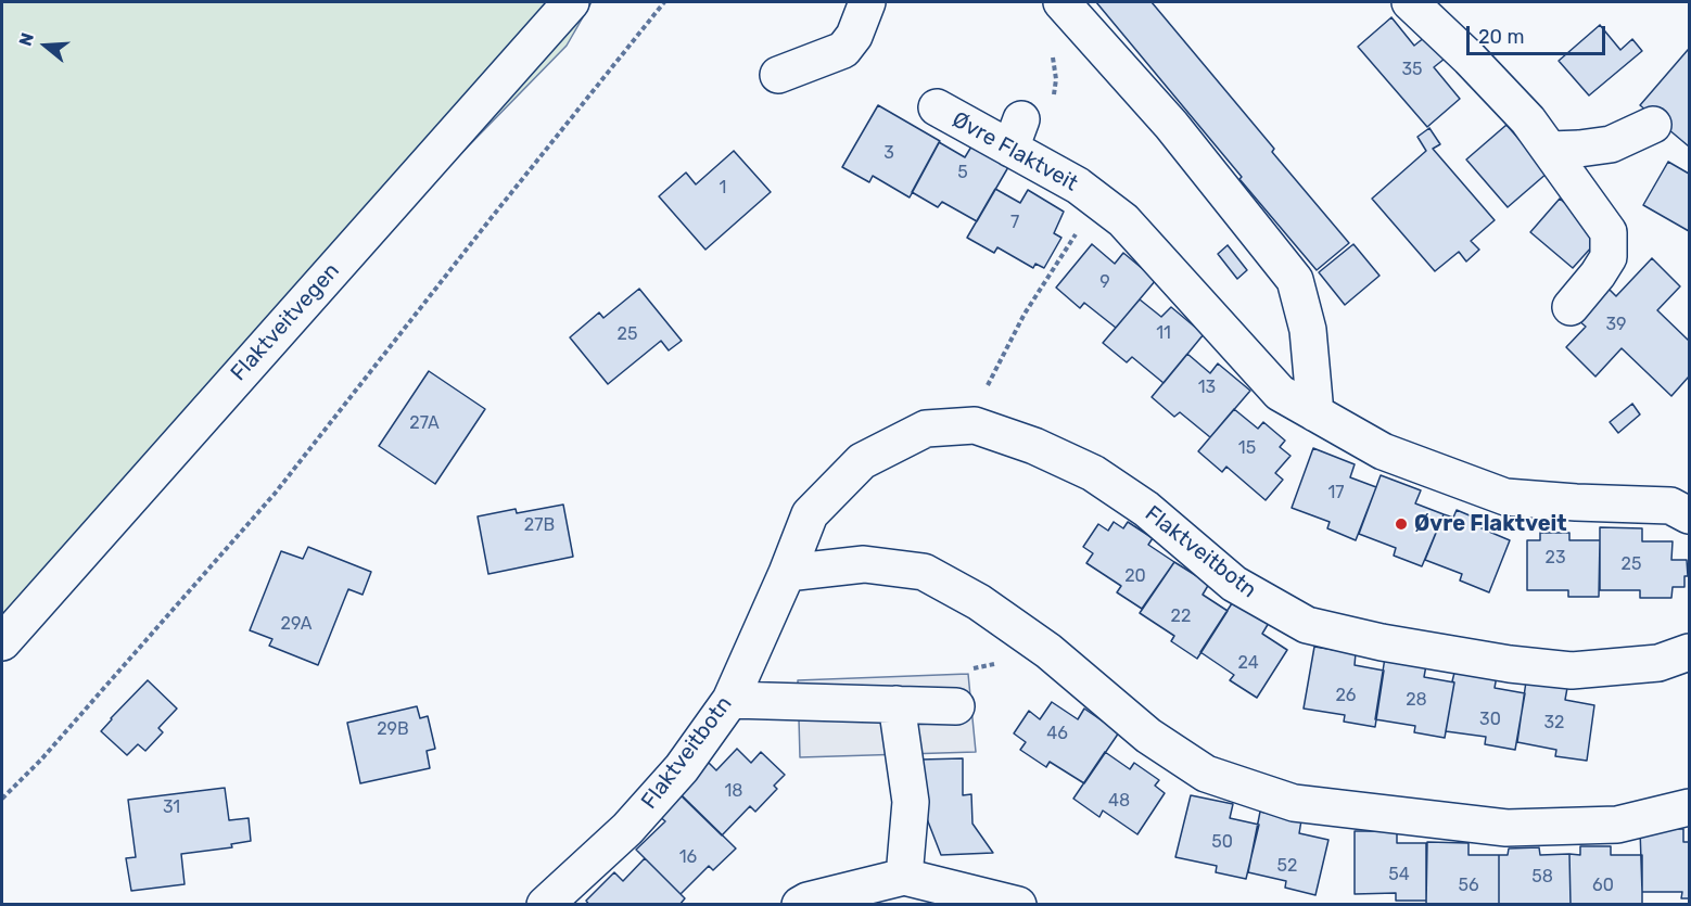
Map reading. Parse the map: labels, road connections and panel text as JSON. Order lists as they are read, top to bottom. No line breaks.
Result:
{"streets":{"street":["Øvre Flaktveit","Flaktveitvegen","Flaktveitbotn"]},"places":["Øvre Flaktveit"],"house_numbers":["35","3","5","1","7","9","39","11","25","13","27A","15","17","27B","23","25","20","22","29A","24","26","28","30","32","29B","46","18","48","31","50","16","52","54","58","56","60"],"scale_bar":"20 m","north":"left"}
